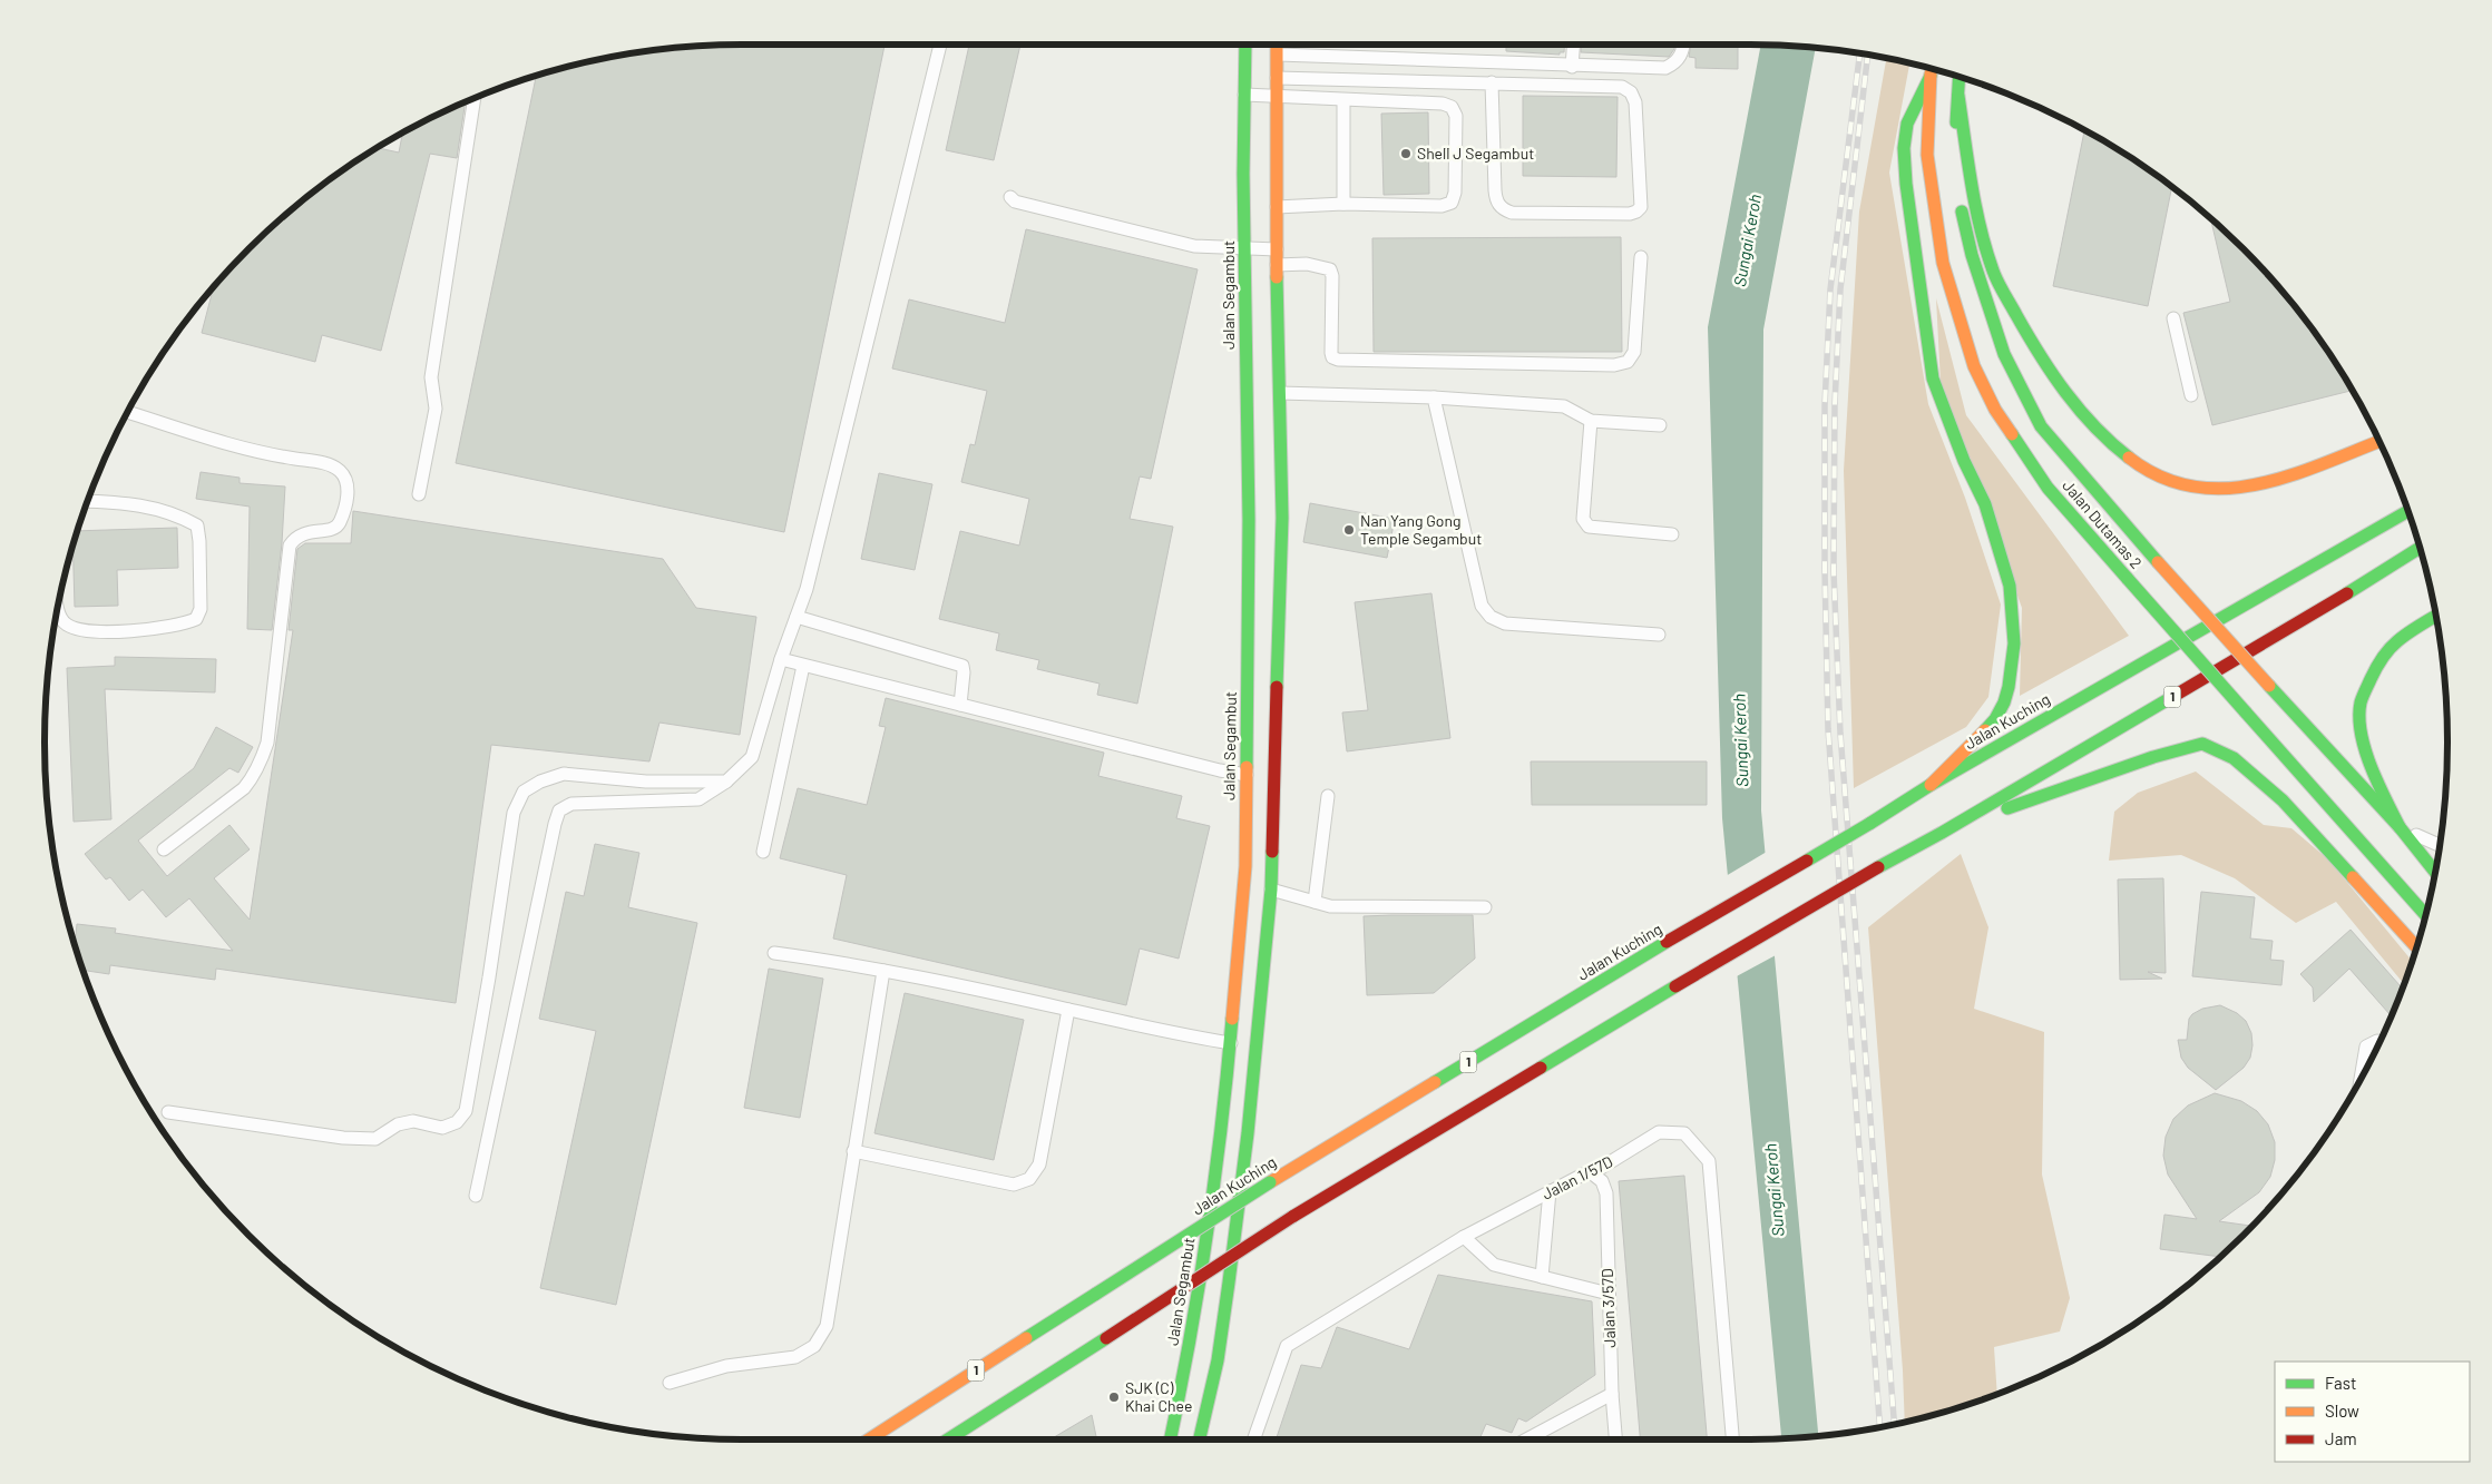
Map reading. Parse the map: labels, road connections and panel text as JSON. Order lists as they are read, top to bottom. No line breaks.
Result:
{"streets":{"main road":["Jalan Segambut","Jalan Dutamas 2","1","Jalan Kuching"],"lane":["Jalan 1/57D","Jalan 3/57D"]},"crossings":[["Jalan 1/57D","Jalan 3/57D"]],"water":["Sungai Keroh"],"places":["Shell J Segambut","Nan Yang Gong Temple Segambut","SJK (C) Khai Chee"],"legend":["Fast","Slow","Jam"]}
